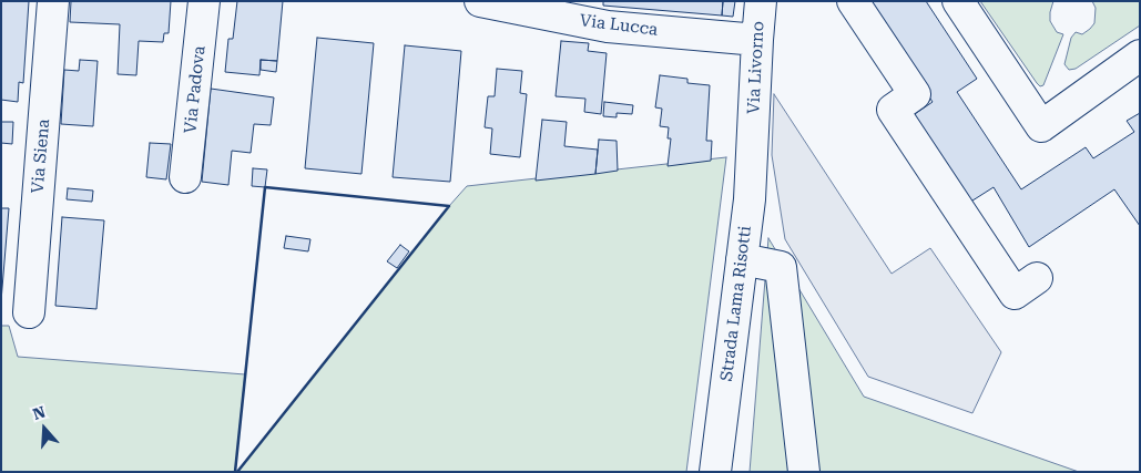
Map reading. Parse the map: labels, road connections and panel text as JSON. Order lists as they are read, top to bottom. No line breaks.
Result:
{"streets":{"street":["Via Lucca","Via Livorno","Via Padova","Via Siena","Strada Lama Risotti"]},"crossings":[["Via Lucca","Via Livorno"],["Via Livorno","Strada Lama Risotti"]],"north":"top"}
